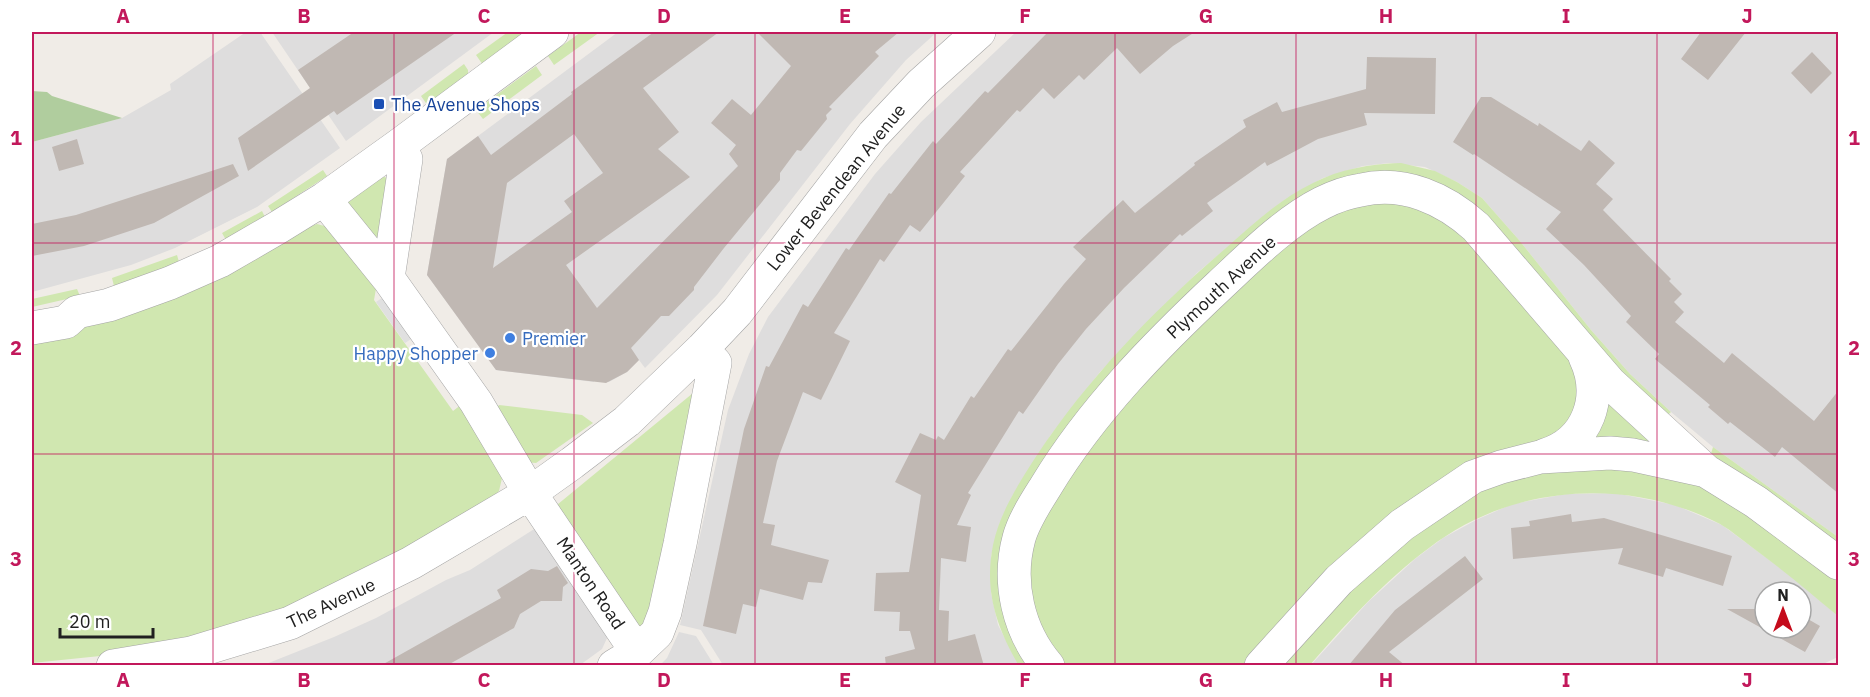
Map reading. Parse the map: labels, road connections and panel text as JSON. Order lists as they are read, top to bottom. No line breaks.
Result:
{"streets":{"street":["Lower Bevendean Avenue","Plymouth Avenue","Manton Road","The Avenue"]},"crossings":[["Lower Bevendean Avenue","Manton Road"],["Lower Bevendean Avenue","The Avenue"],["Manton Road","The Avenue"]],"places":{"transit":["The Avenue Shops"],"other":["Premier","Happy Shopper"]},"scale_bar":"20 m","north":"top","grid":{"columns":["A","B","C","D","E","F","G","H","I","J"],"rows":["1","2","3"]}}
